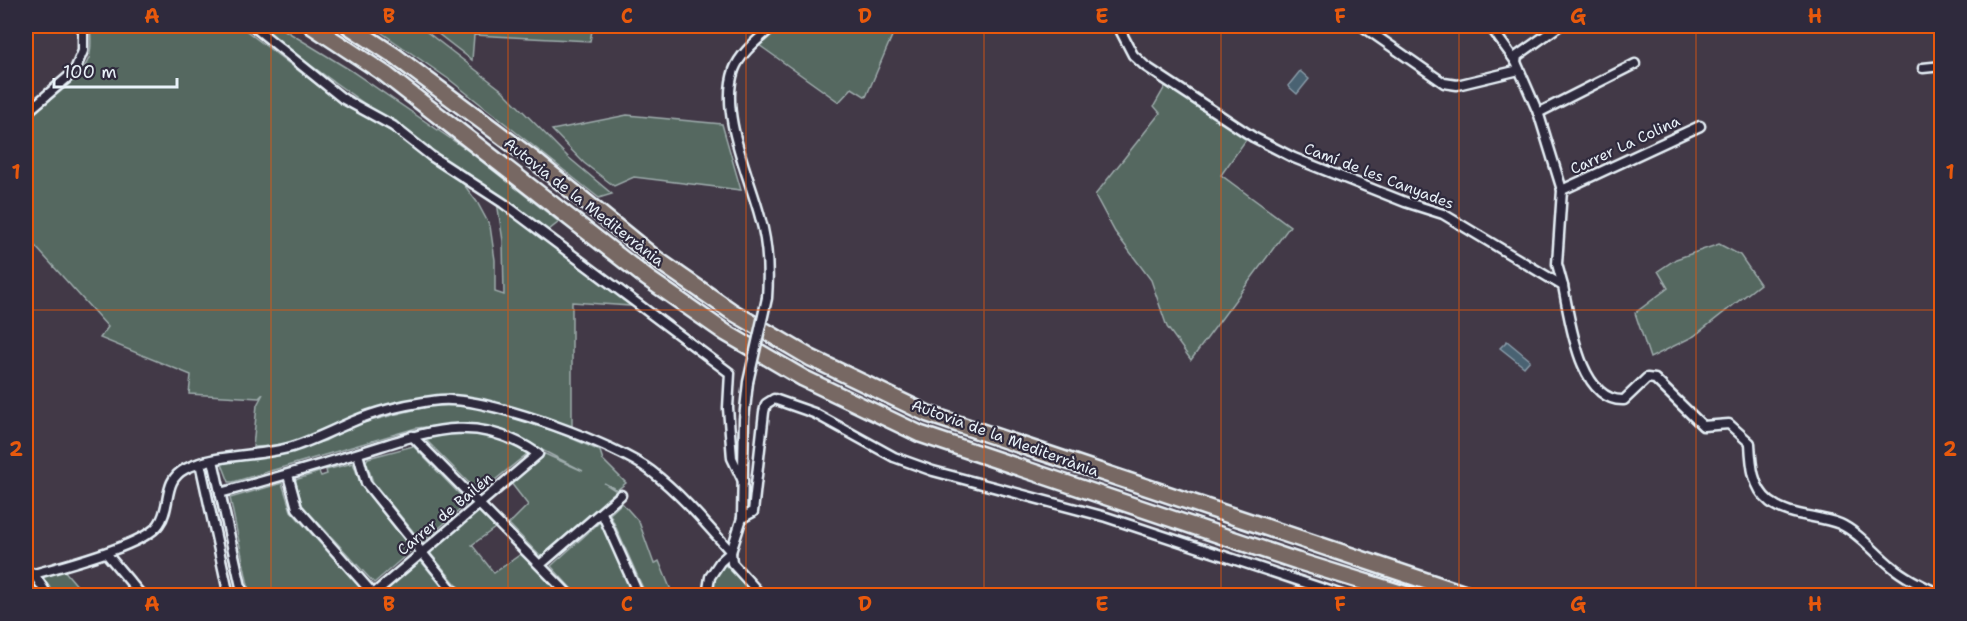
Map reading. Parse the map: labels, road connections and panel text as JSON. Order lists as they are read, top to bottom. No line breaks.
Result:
{"streets":{"highway":["Autovia de la Mediterrània"],"street":["Carrer La Colina","Camí de les Canyades","Carrer de Bailén"]},"scale_bar":"100 m","grid":{"columns":["A","B","C","D","E","F","G","H"],"rows":["1","2"]}}
